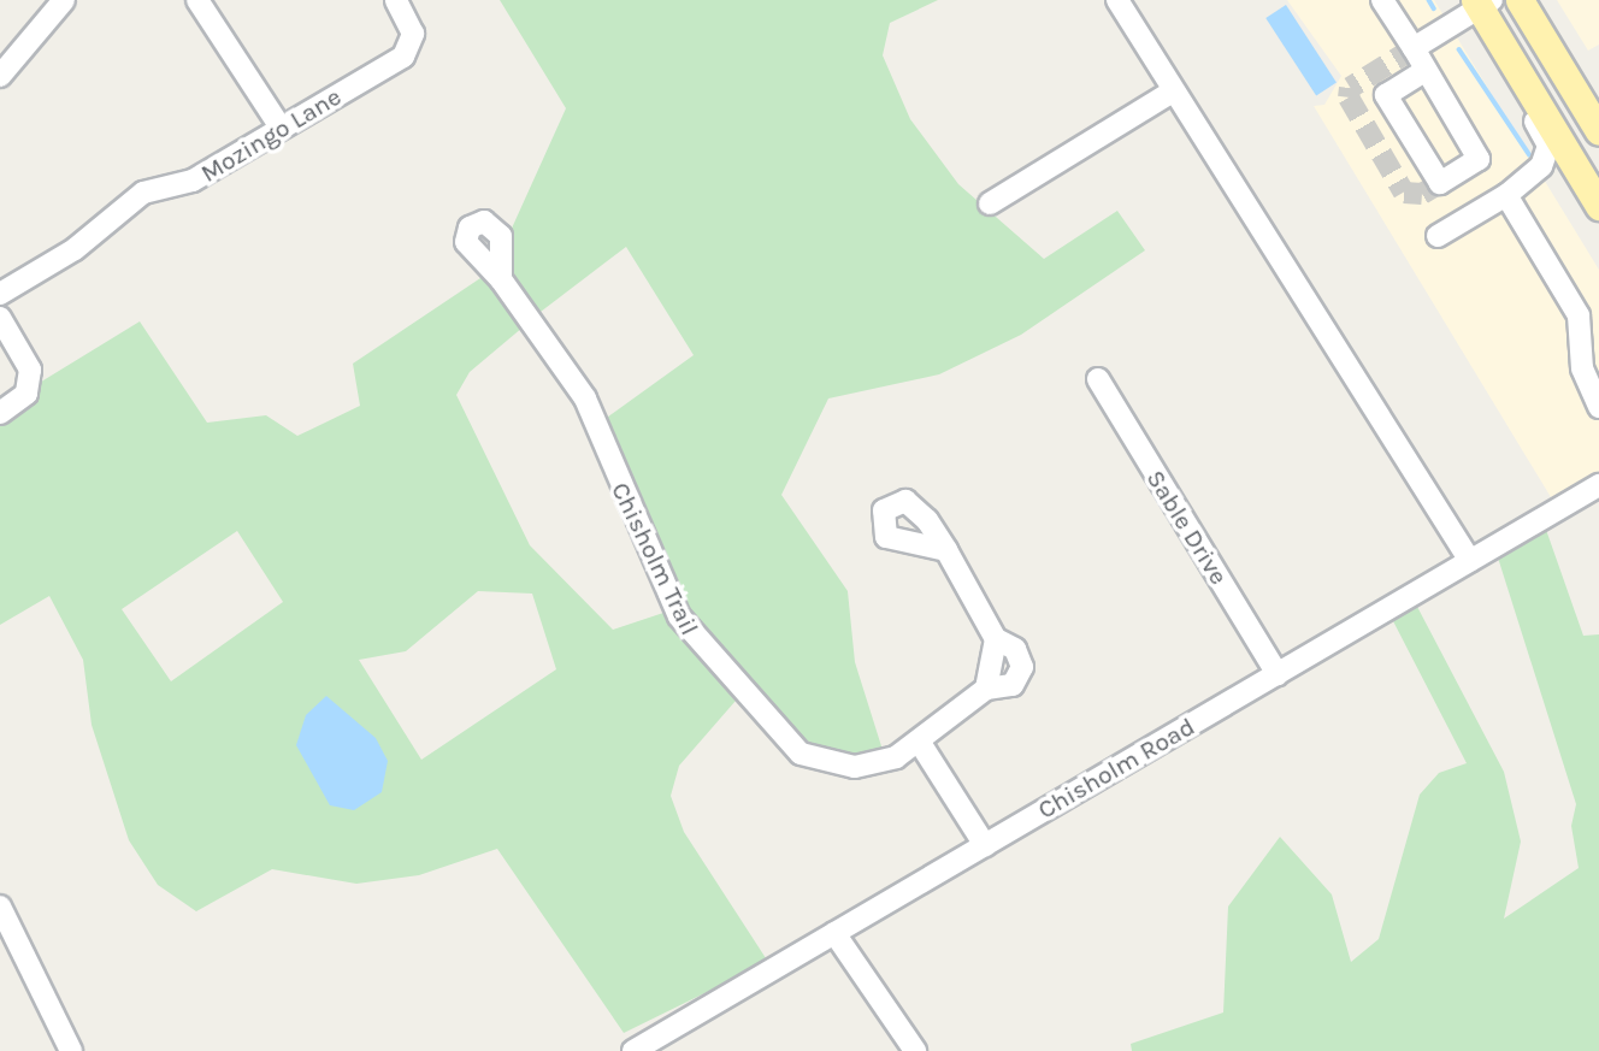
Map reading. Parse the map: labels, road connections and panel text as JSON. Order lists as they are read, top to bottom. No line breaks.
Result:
{"streets":{"street":["Mozingo Lane","Sable Drive","Chisholm Trail","Chisholm Road"]},"crossings":[["Sable Drive","Chisholm Road"]]}
